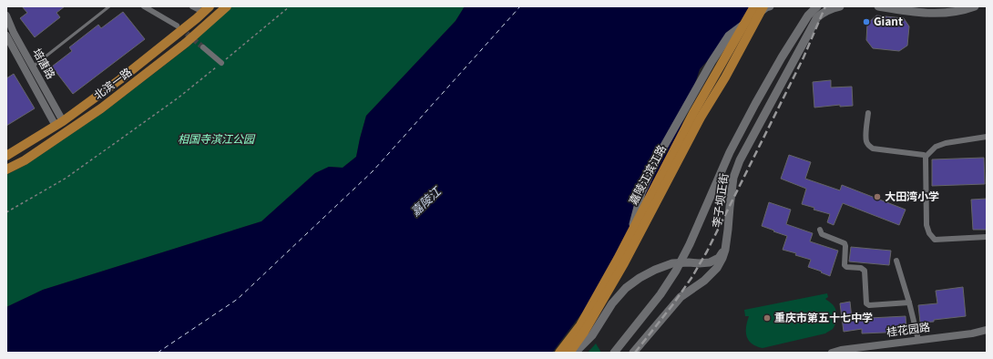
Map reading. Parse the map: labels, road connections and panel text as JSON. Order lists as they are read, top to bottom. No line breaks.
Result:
{"streets":{"main road":["北滨一路","嘉陵江滨江路","李子坝正街"],"street":["培唐路","桂花园路"]},"crossings":[["培唐路","北滨一路"]],"water":["嘉陵江"],"parks":["相国寺滨江公园"],"places":["Giant","大田湾小学","重庆市第五十七中学"]}
